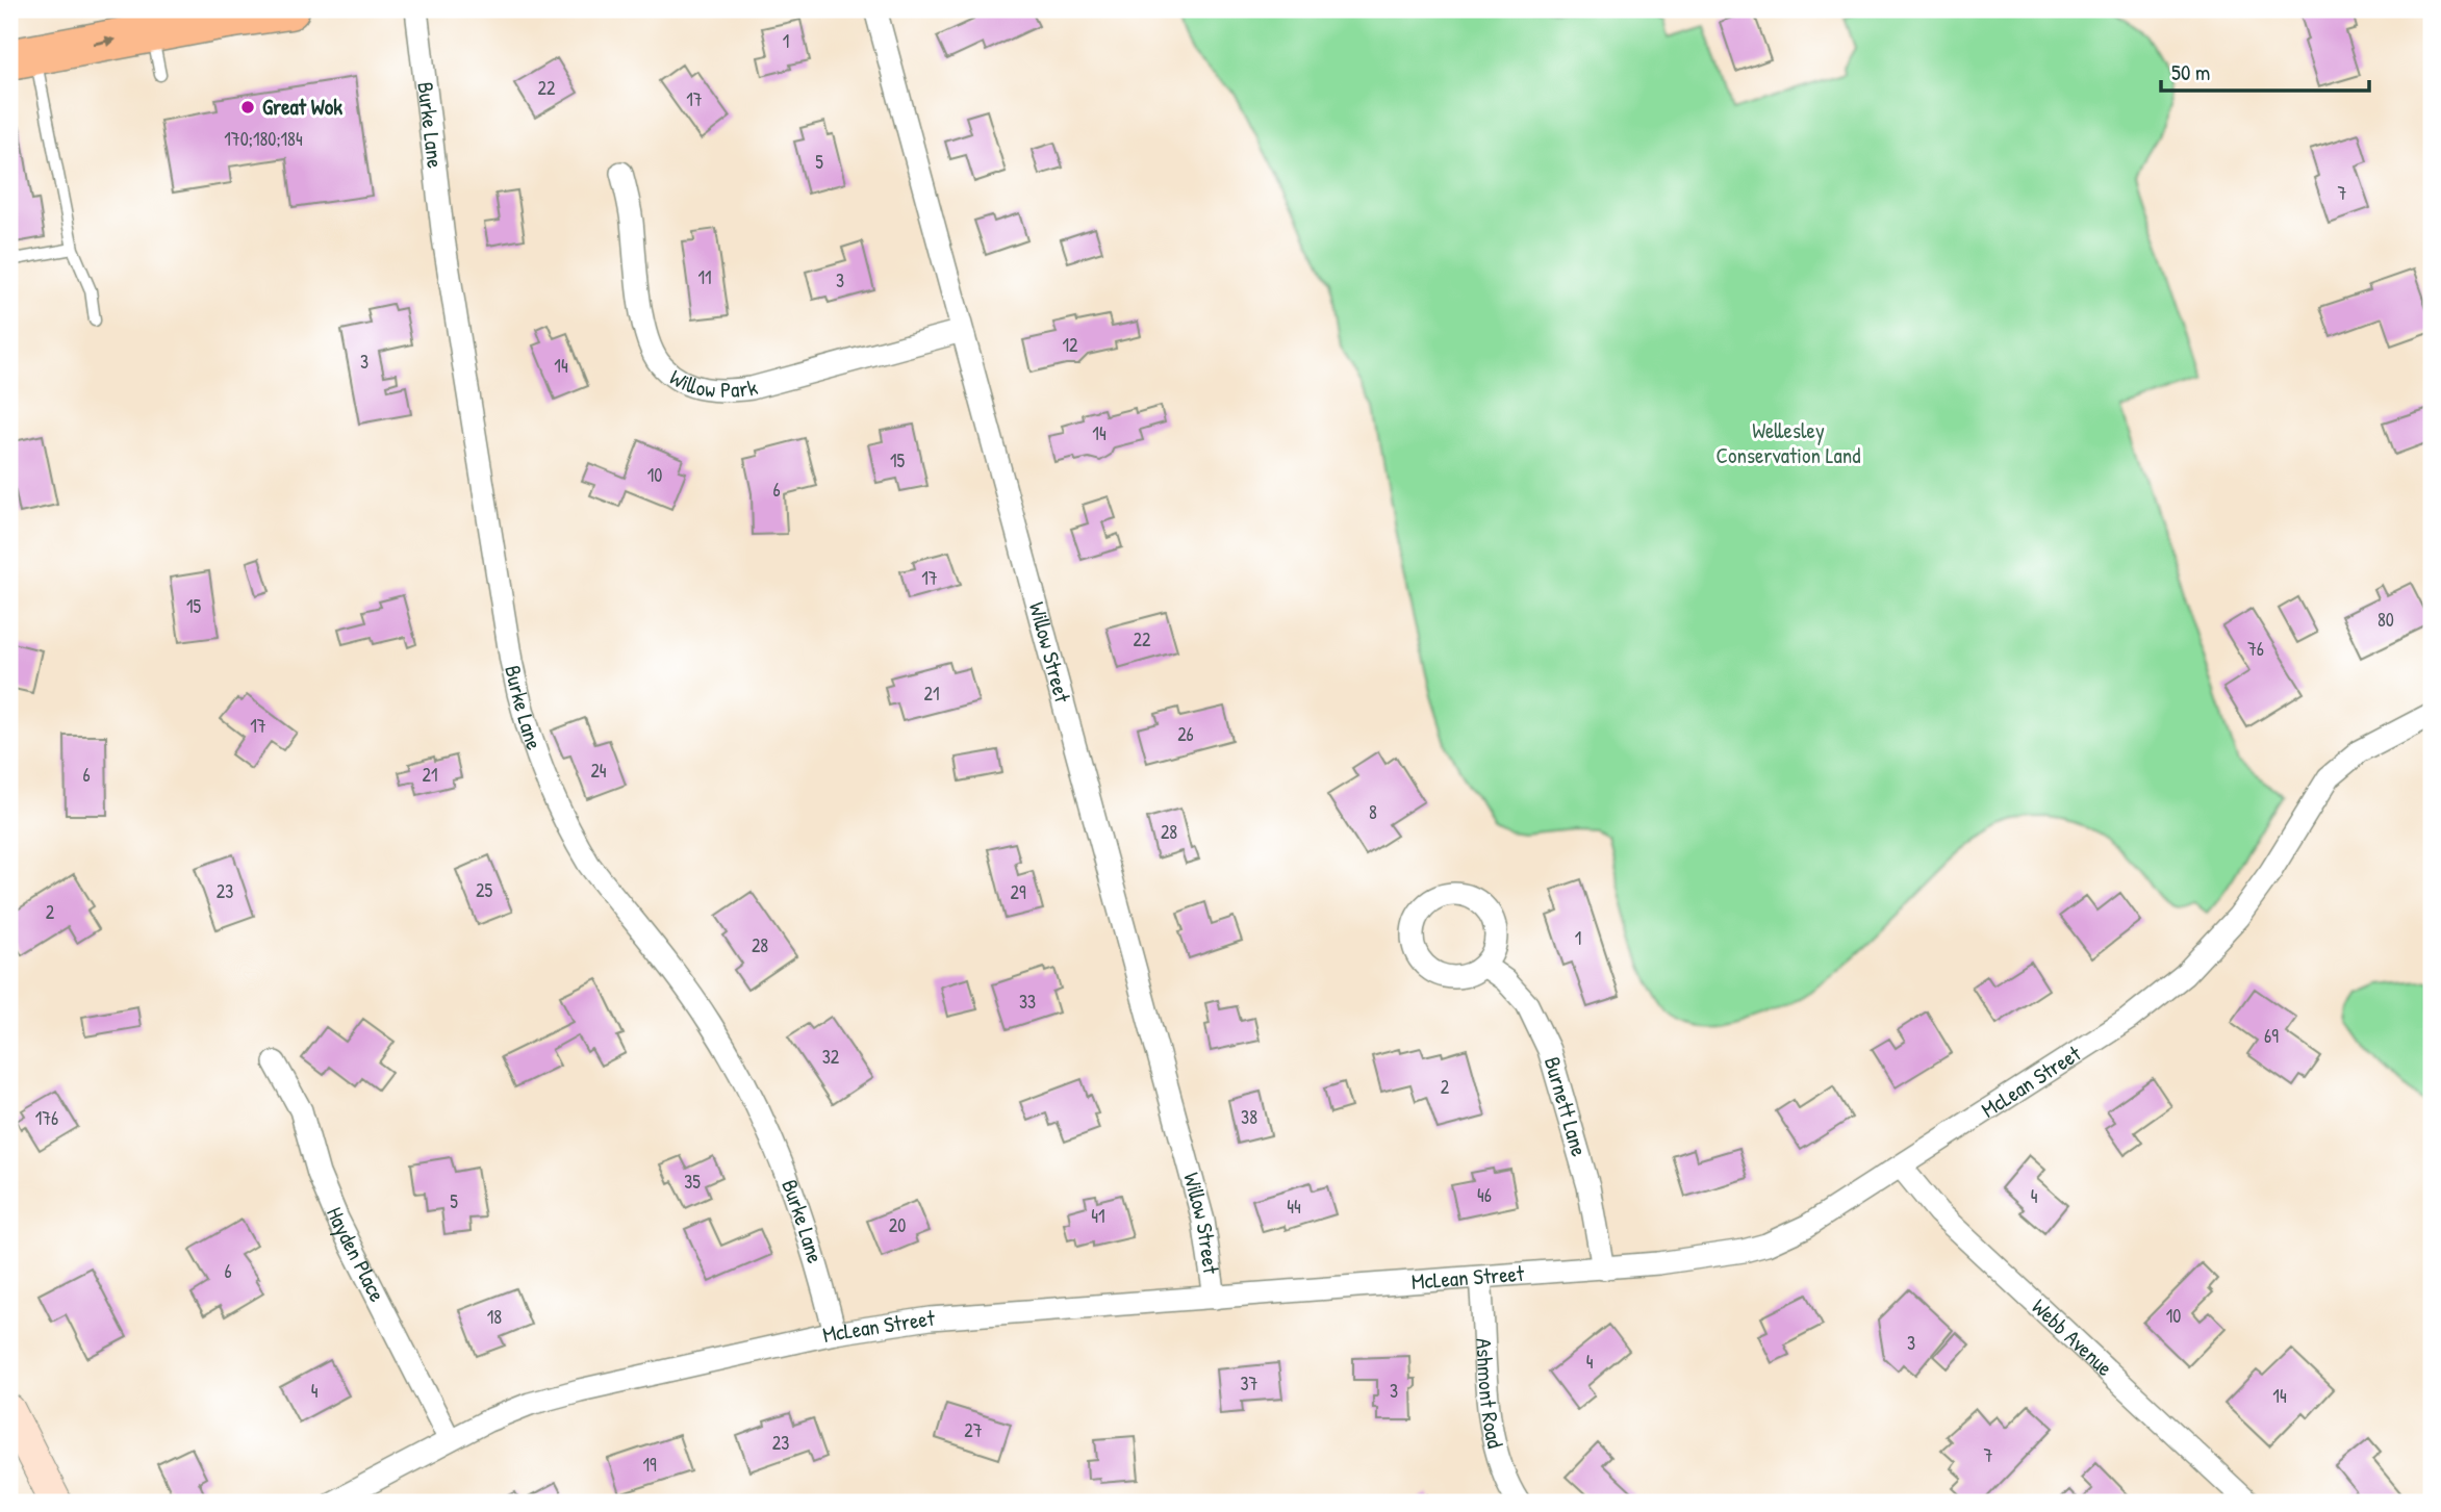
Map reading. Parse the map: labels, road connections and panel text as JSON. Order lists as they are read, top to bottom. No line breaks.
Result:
{"streets":{"street":["Burke Lane","Willow Park","Willow Street","McLean Street","Burnett Lane","Hayden Place","Webb Avenue","Ashmont Road"]},"crossings":[["Burke Lane","McLean Street"],["Willow Park","Willow Street"],["Willow Street","McLean Street"],["McLean Street","Burnett Lane"],["McLean Street","Hayden Place"],["McLean Street","Webb Avenue"],["McLean Street","Ashmont Road"]],"parks":["Wellesley Conservation Land"],"places":["Great Wok"],"house_numbers":["1","22","17","170;180;184","5","7","11","3","12","3","14","14","15","10","6","17","15","80","22","76","21","17","26","24","6","21","8","28","25","23","29","2","1","28","33","69","32","2","38","176","35","46","4","5","44","41","20","6","10","18","3","4","37","4","3","14","27","23","7","19"],"scale_bar":"50 m"}
